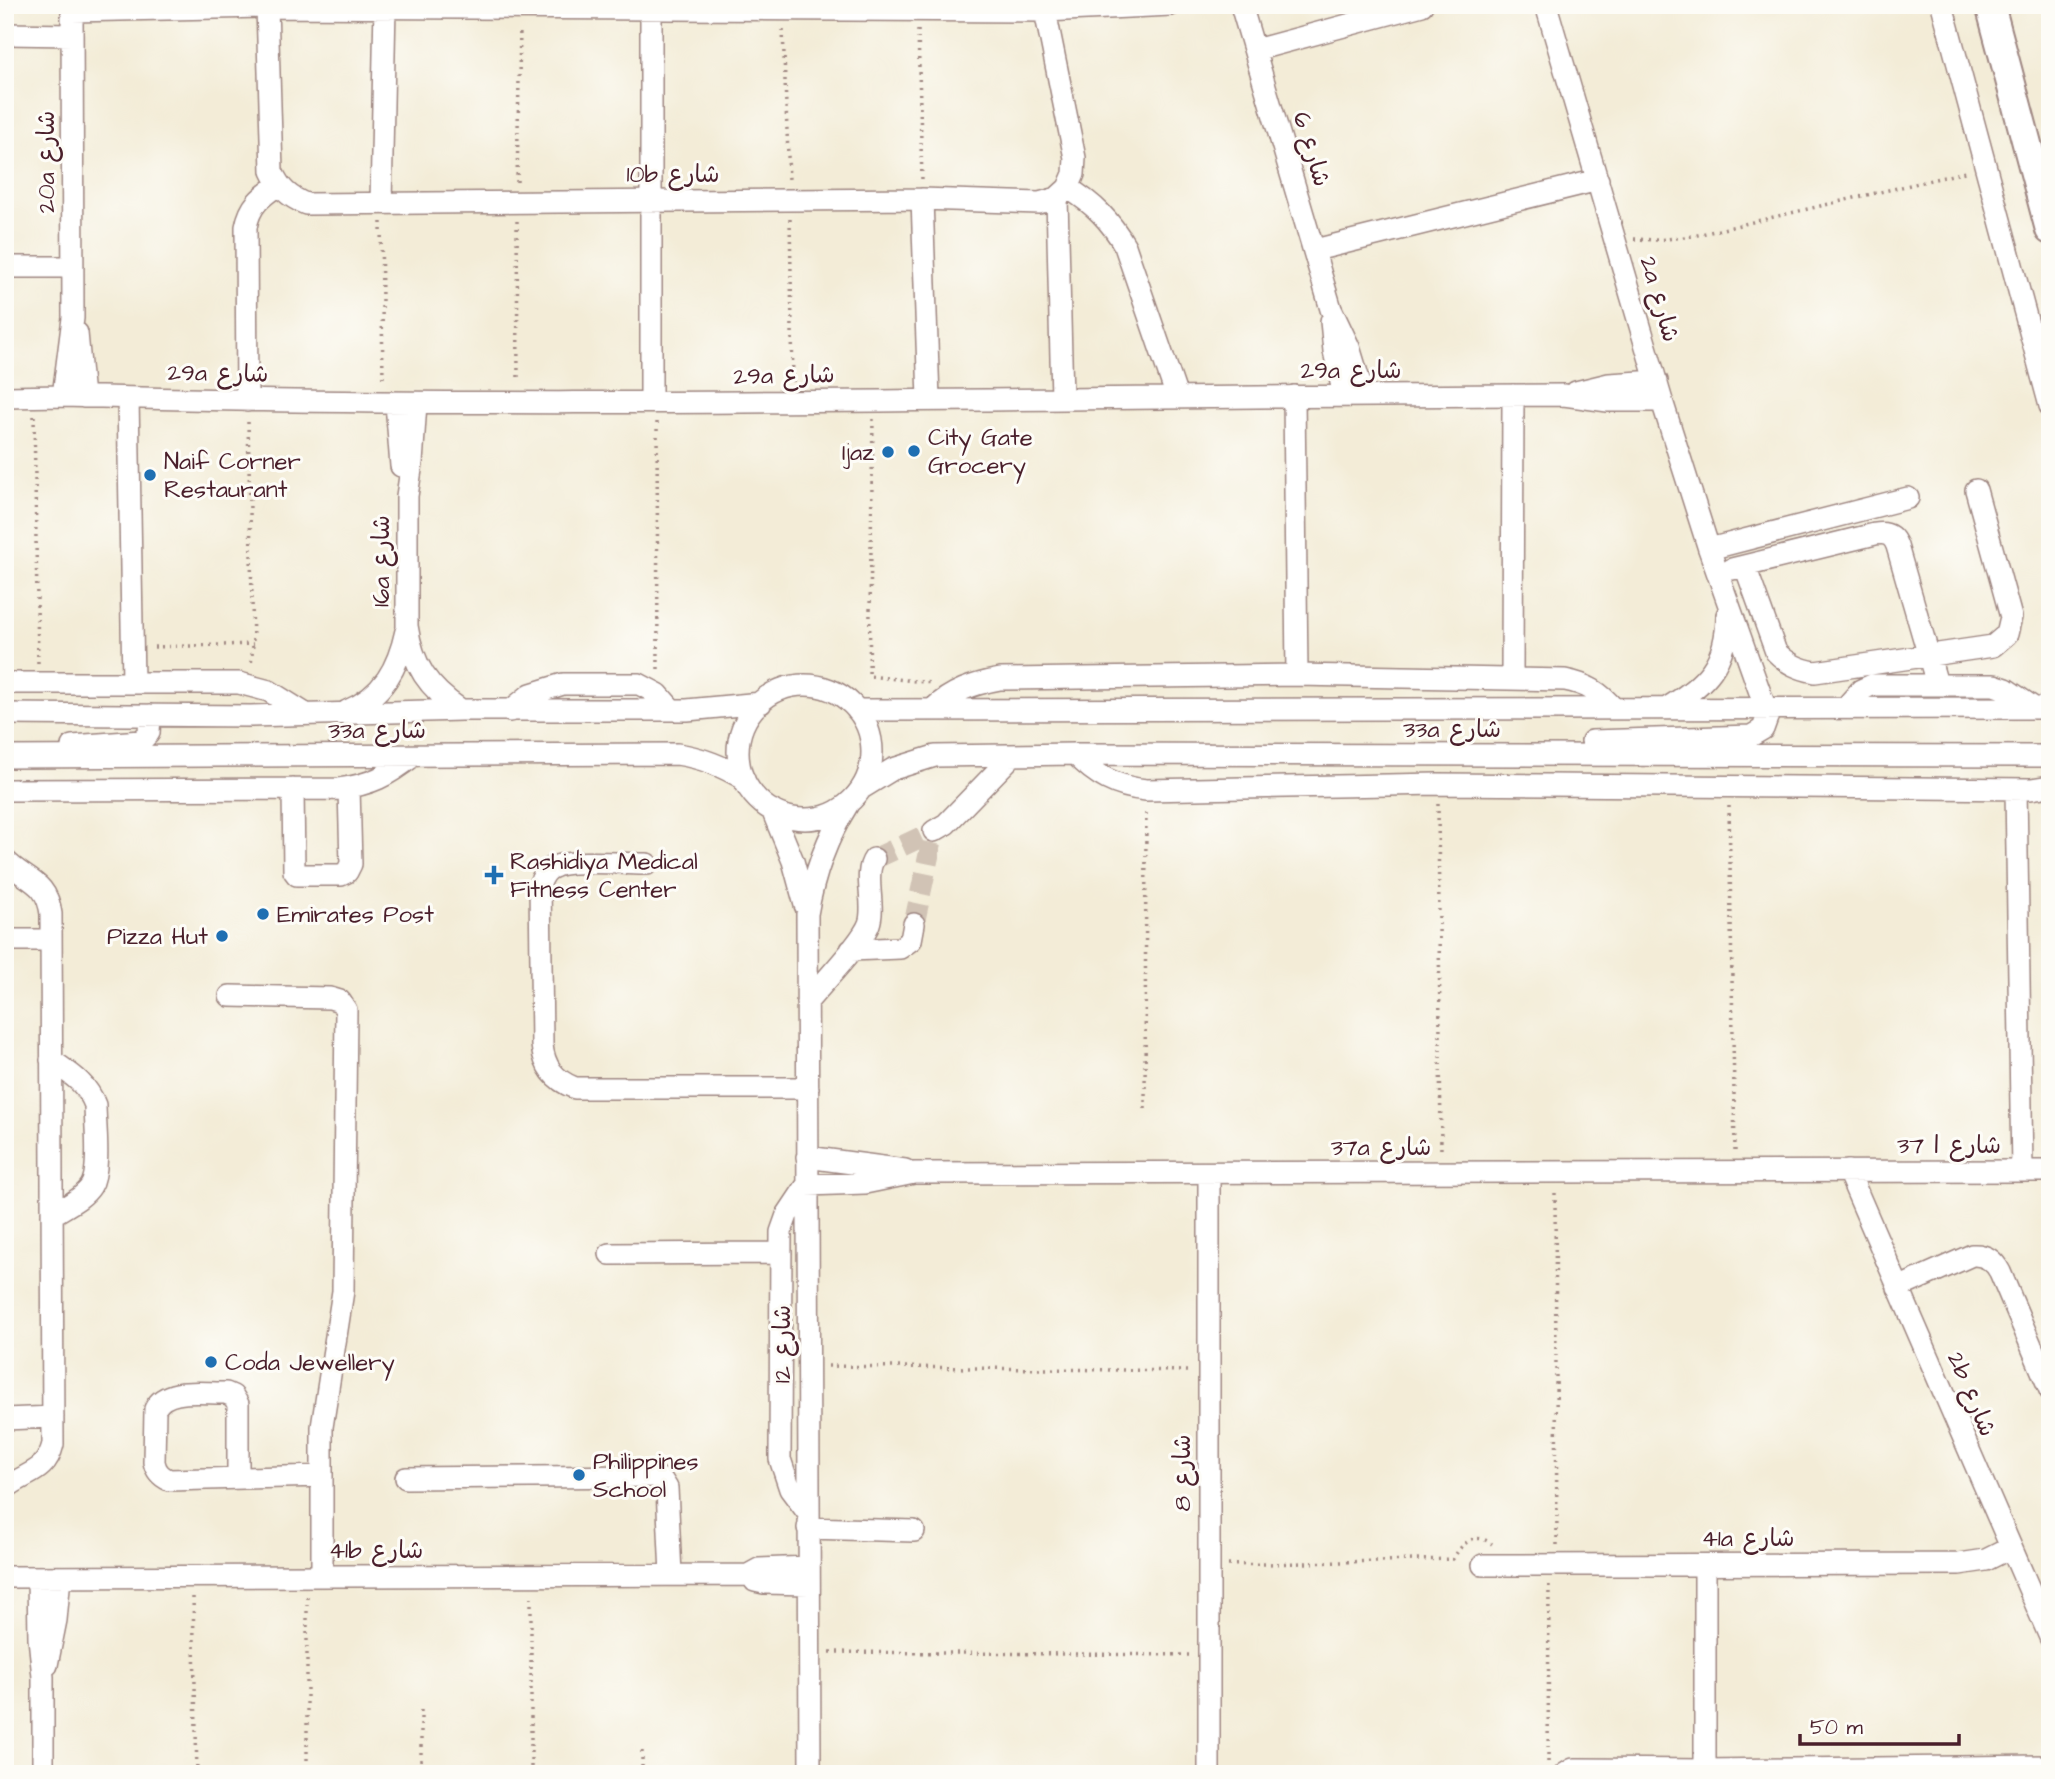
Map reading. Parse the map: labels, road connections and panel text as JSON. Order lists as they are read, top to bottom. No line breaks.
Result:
{"streets":{"street":["شارع 6","20a شارع","10b شارع","2a شارع","29a شارع","16a شارع","33a شارع","شارع ا 37","37a شارع","شارع 12","2b شارع","شارع 8","41a شارع","41b شارع"]},"crossings":[["شارع 6","29a شارع"],["20a شارع","29a شارع"],["2a شارع","29a شارع"],["2a شارع","33a شارع"],["29a شارع","16a شارع"],["16a شارع","33a شارع"],["33a شارع","شارع 12"],["شارع ا 37","37a شارع"],["شارع ا 37","2b شارع"],["37a شارع","شارع 12"],["37a شارع","2b شارع"],["37a شارع","شارع 8"],["شارع 12","41b شارع"],["2b شارع","41a شارع"]],"places":{"other":["City Gate Grocery","Ijaz","Naif Corner Restaurant","Emirates Post","Pizza Hut","Coda Jewellery","Philippines School"],"health":["Rashidiya Medical Fitness Center"]},"scale_bar":"50 m"}
